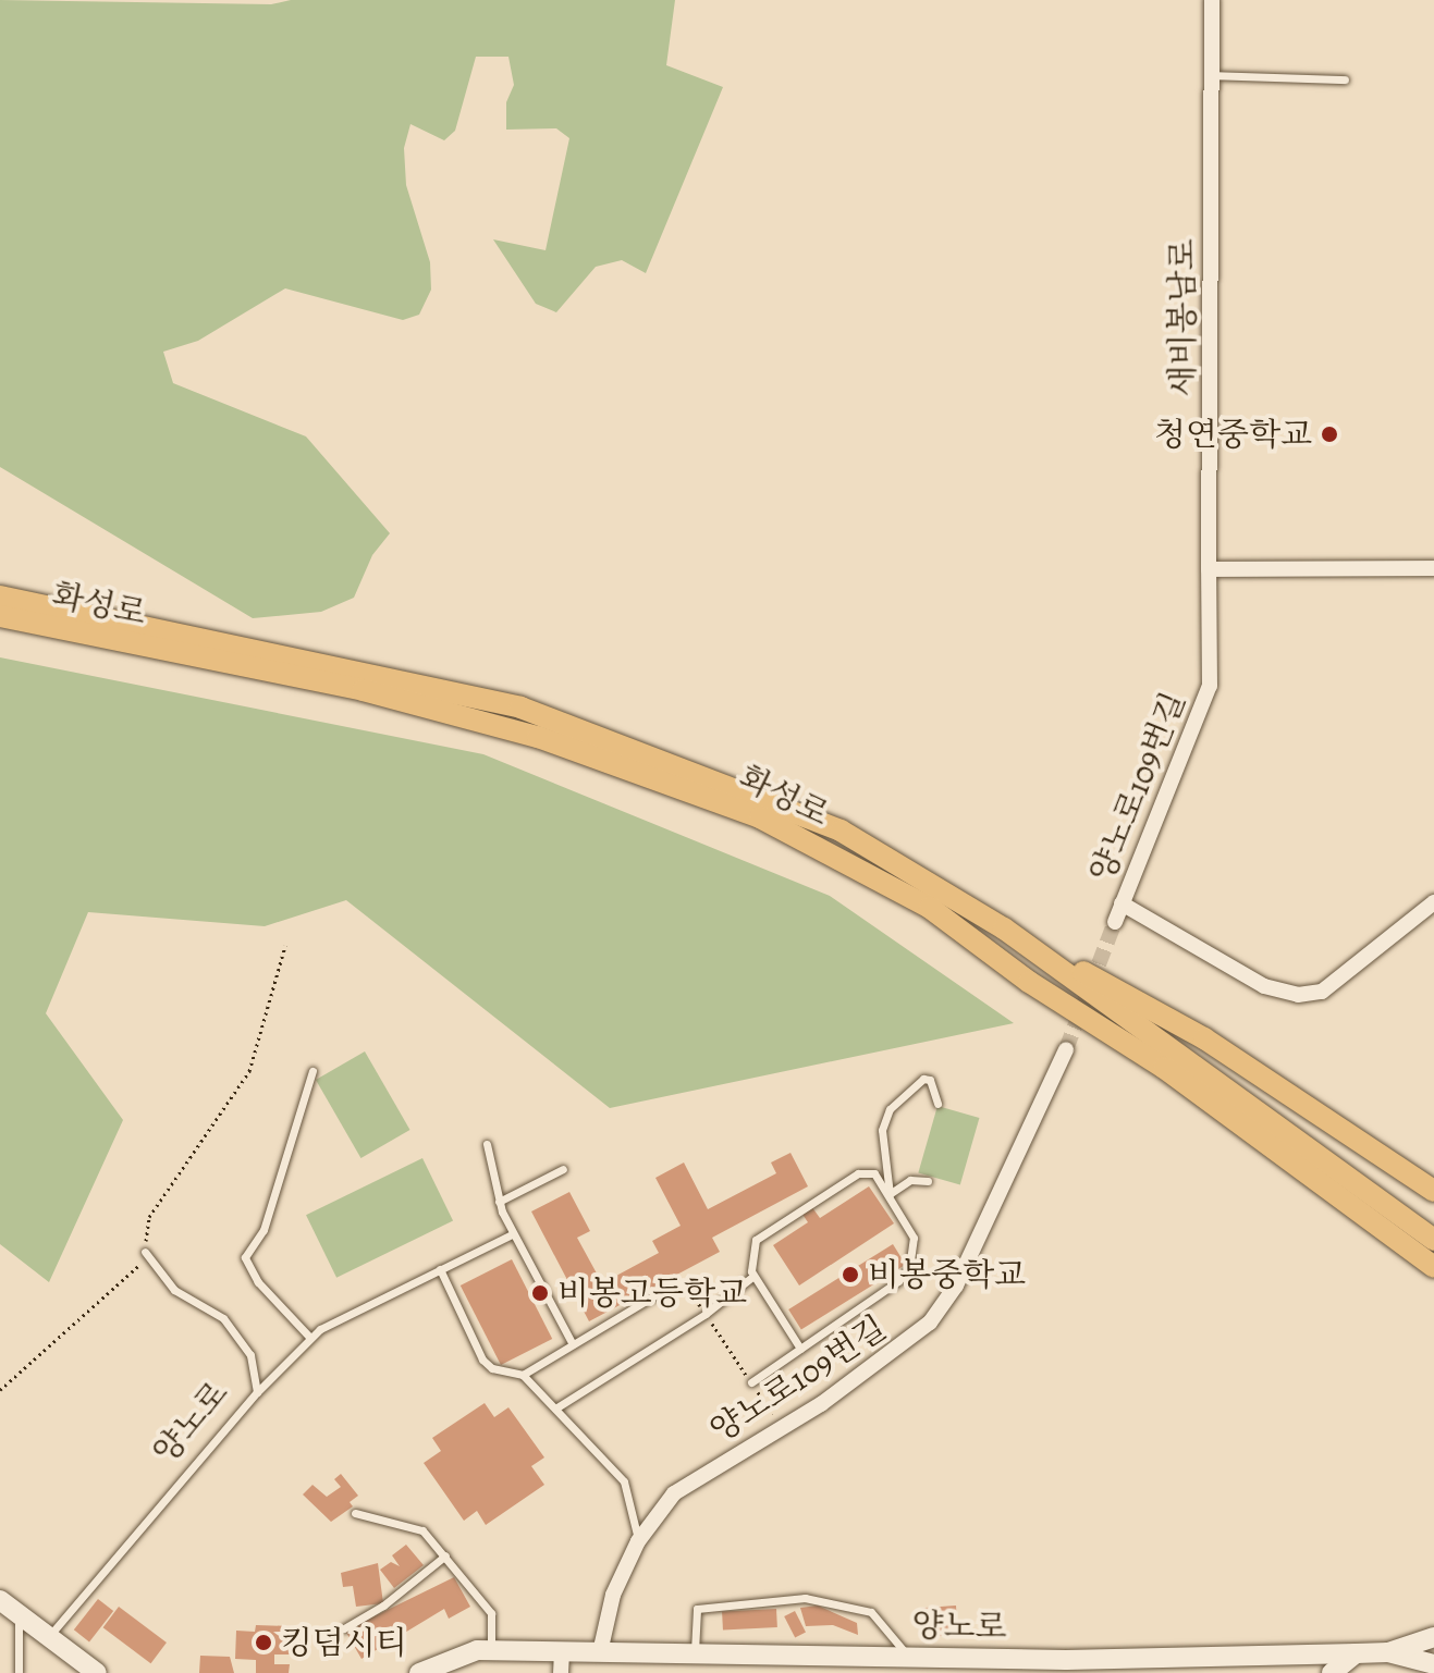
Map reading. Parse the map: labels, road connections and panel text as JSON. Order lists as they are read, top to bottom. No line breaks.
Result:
{"streets":{"main road":["화성로"],"street":["새비봉남로","양노로109번길","양노로"]},"crossings":[["새비봉남로","양노로109번길"],["양노로109번길","양노로"]],"places":["청연중학교","비봉중학교","비봉고등학교","킹덤시티"]}
